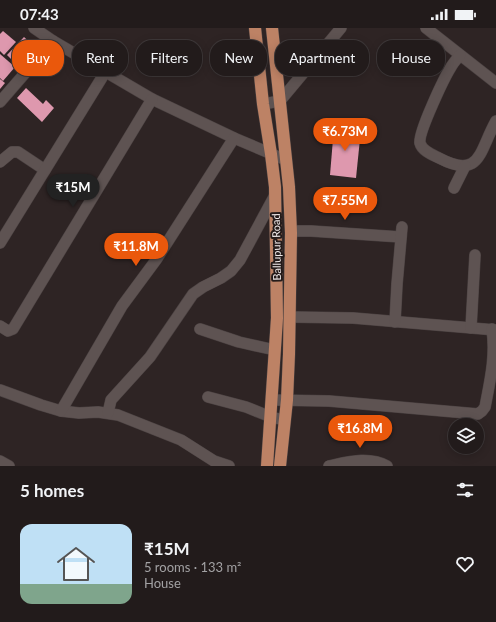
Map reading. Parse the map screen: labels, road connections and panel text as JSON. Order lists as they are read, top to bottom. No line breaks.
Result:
{"streets":{"main road":["Ballupur Road"]},"page":{"status":"07:43","chip":["Buy","Rent","Filters","New","Apartment","House"],"price":["₹6.73M","₹15M","₹7.55M","₹11.8M","₹16.8M"],"heading":"5 homes","list":[{"name":"₹15M","note":"5 rooms · 133 m² · House"}]}}
